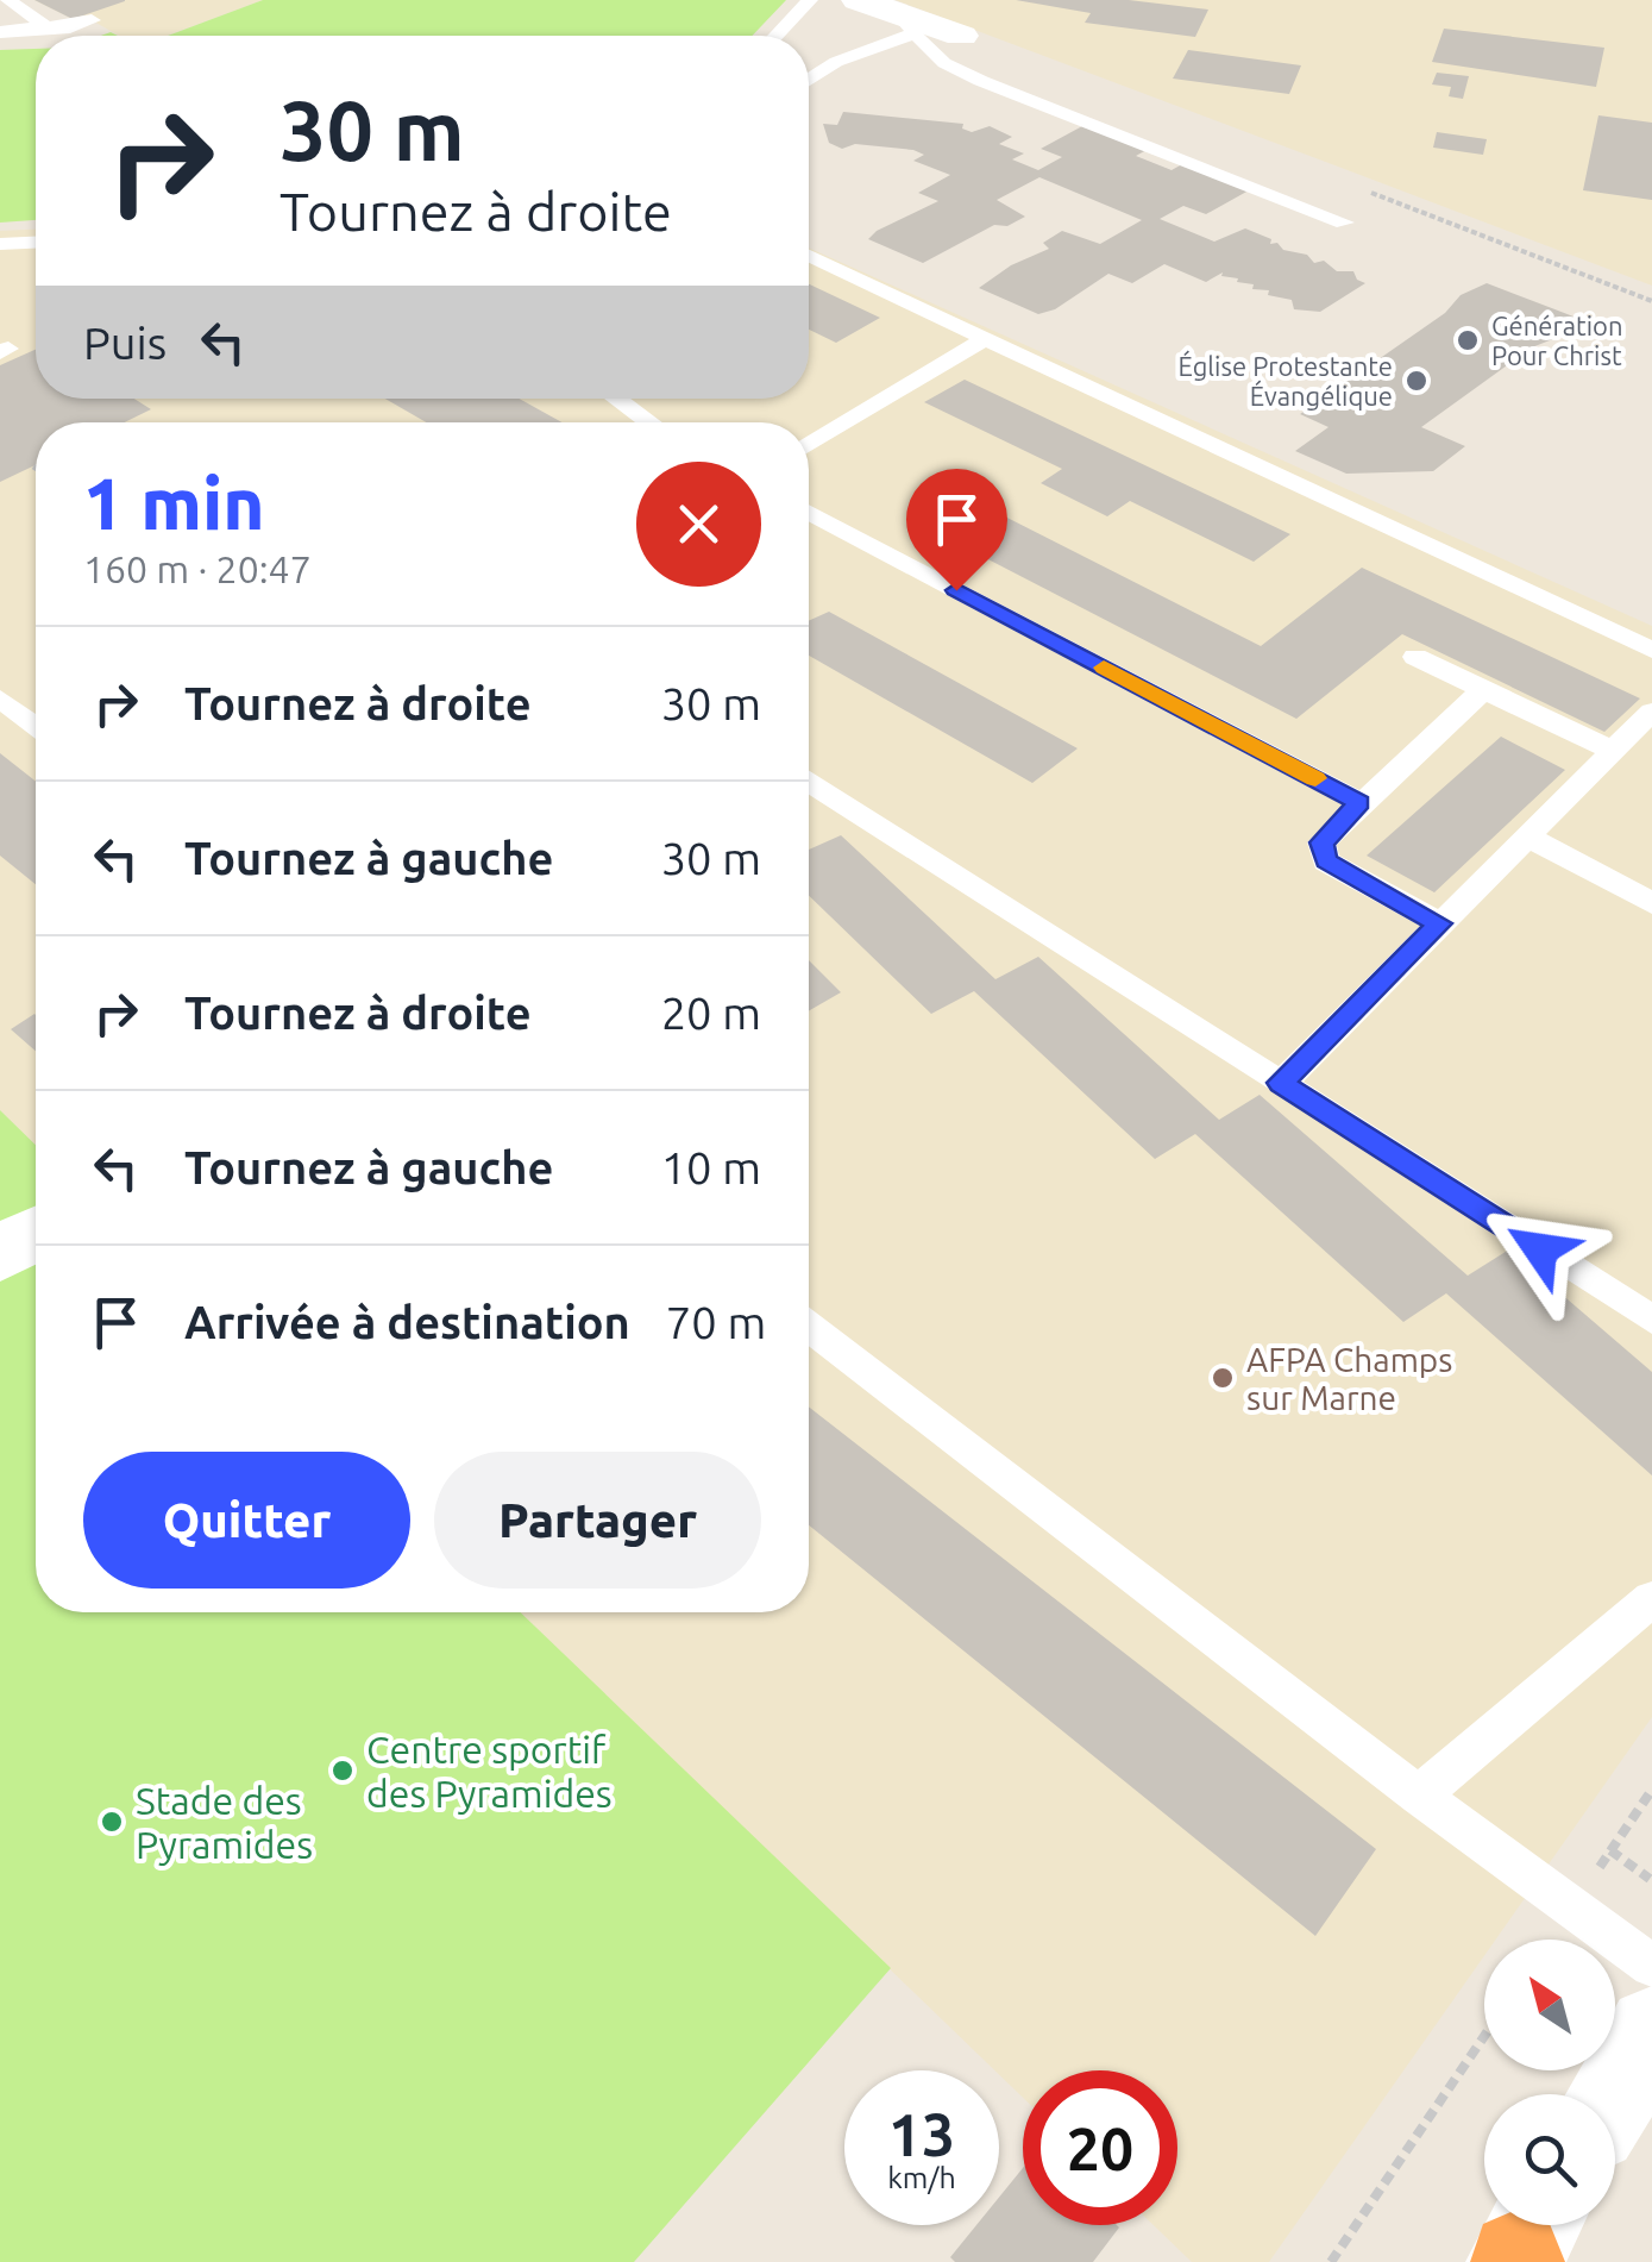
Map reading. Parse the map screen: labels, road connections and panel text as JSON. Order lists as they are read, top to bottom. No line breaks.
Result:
{"places":["Génération Pour Christ","Église Protestante Évangélique","AFPA Champs sur Marne","Centre sportif des Pyramides","Stade des Pyramides"],"north":"top left","page":{"turn":["30 m","Tournez à droite"],"then":"Puis","heading":["1 min","160 m · 20:47"],"list":[{"name":"Tournez à droite","value":"30 m"},{"name":"Tournez à gauche","value":"30 m"},{"name":"Tournez à droite","value":"20 m"},{"name":"Tournez à gauche","value":"10 m"},{"name":"Arrivée à destination","value":"70 m"}],"buttons":["Quitter","Partager"],"speed":"13 km/h","limit":"20"}}
